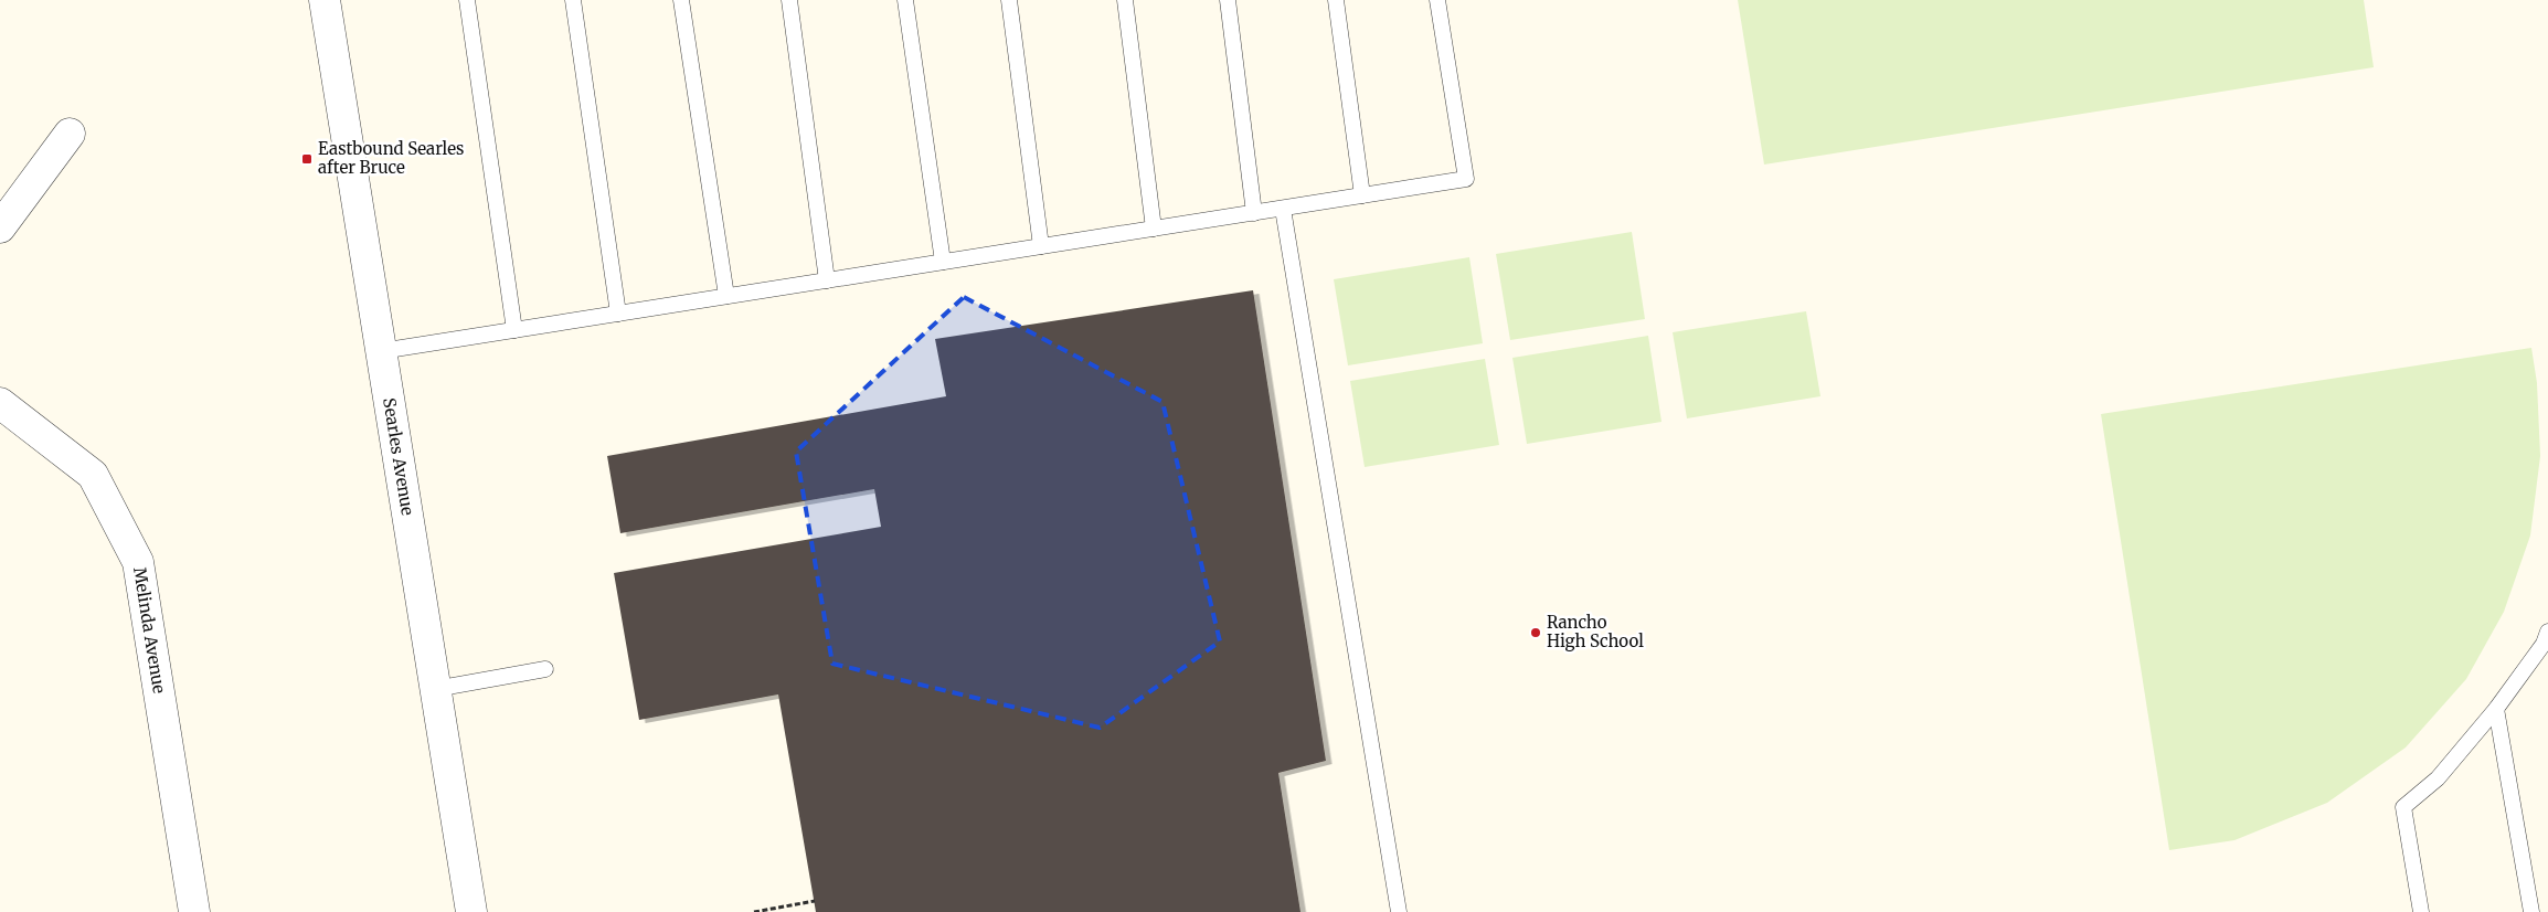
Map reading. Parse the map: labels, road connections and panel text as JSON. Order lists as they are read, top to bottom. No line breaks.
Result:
{"streets":{"street":["Searles Avenue","Melinda Avenue"]},"places":{"transit":["Eastbound Searles after Bruce"],"other":["Rancho High School"]}}
